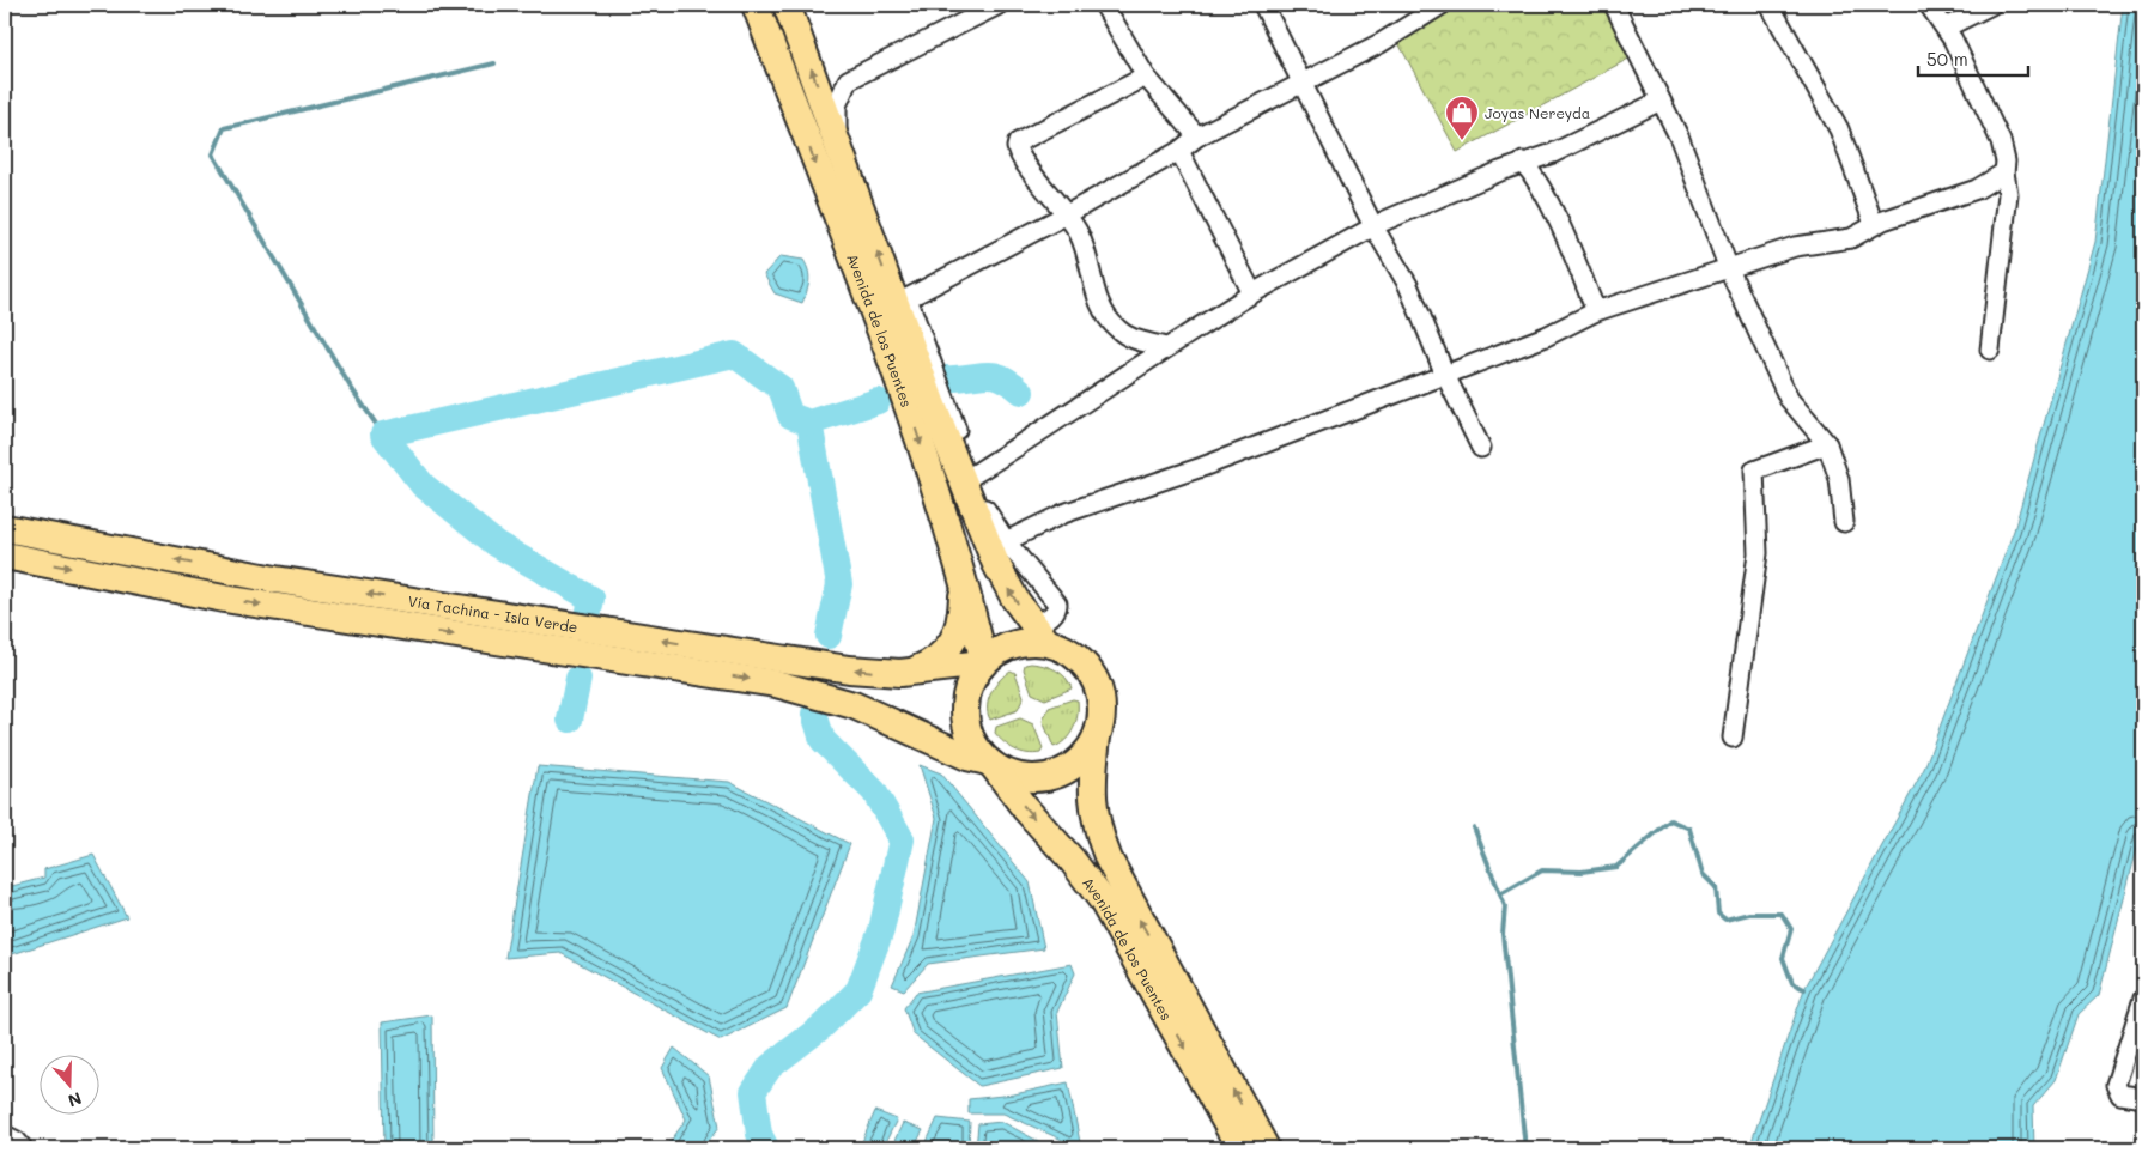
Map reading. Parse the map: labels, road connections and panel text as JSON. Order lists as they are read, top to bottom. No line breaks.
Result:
{"streets":{"main road":["Avenida de los Puentes","Vía Tachina - Isla Verde"]},"crossings":[["Avenida de los Puentes","Vía Tachina - Isla Verde"]],"places":{"shop":["Joyas Nereyda"]},"scale_bar":"50 m","north":"bottom"}
